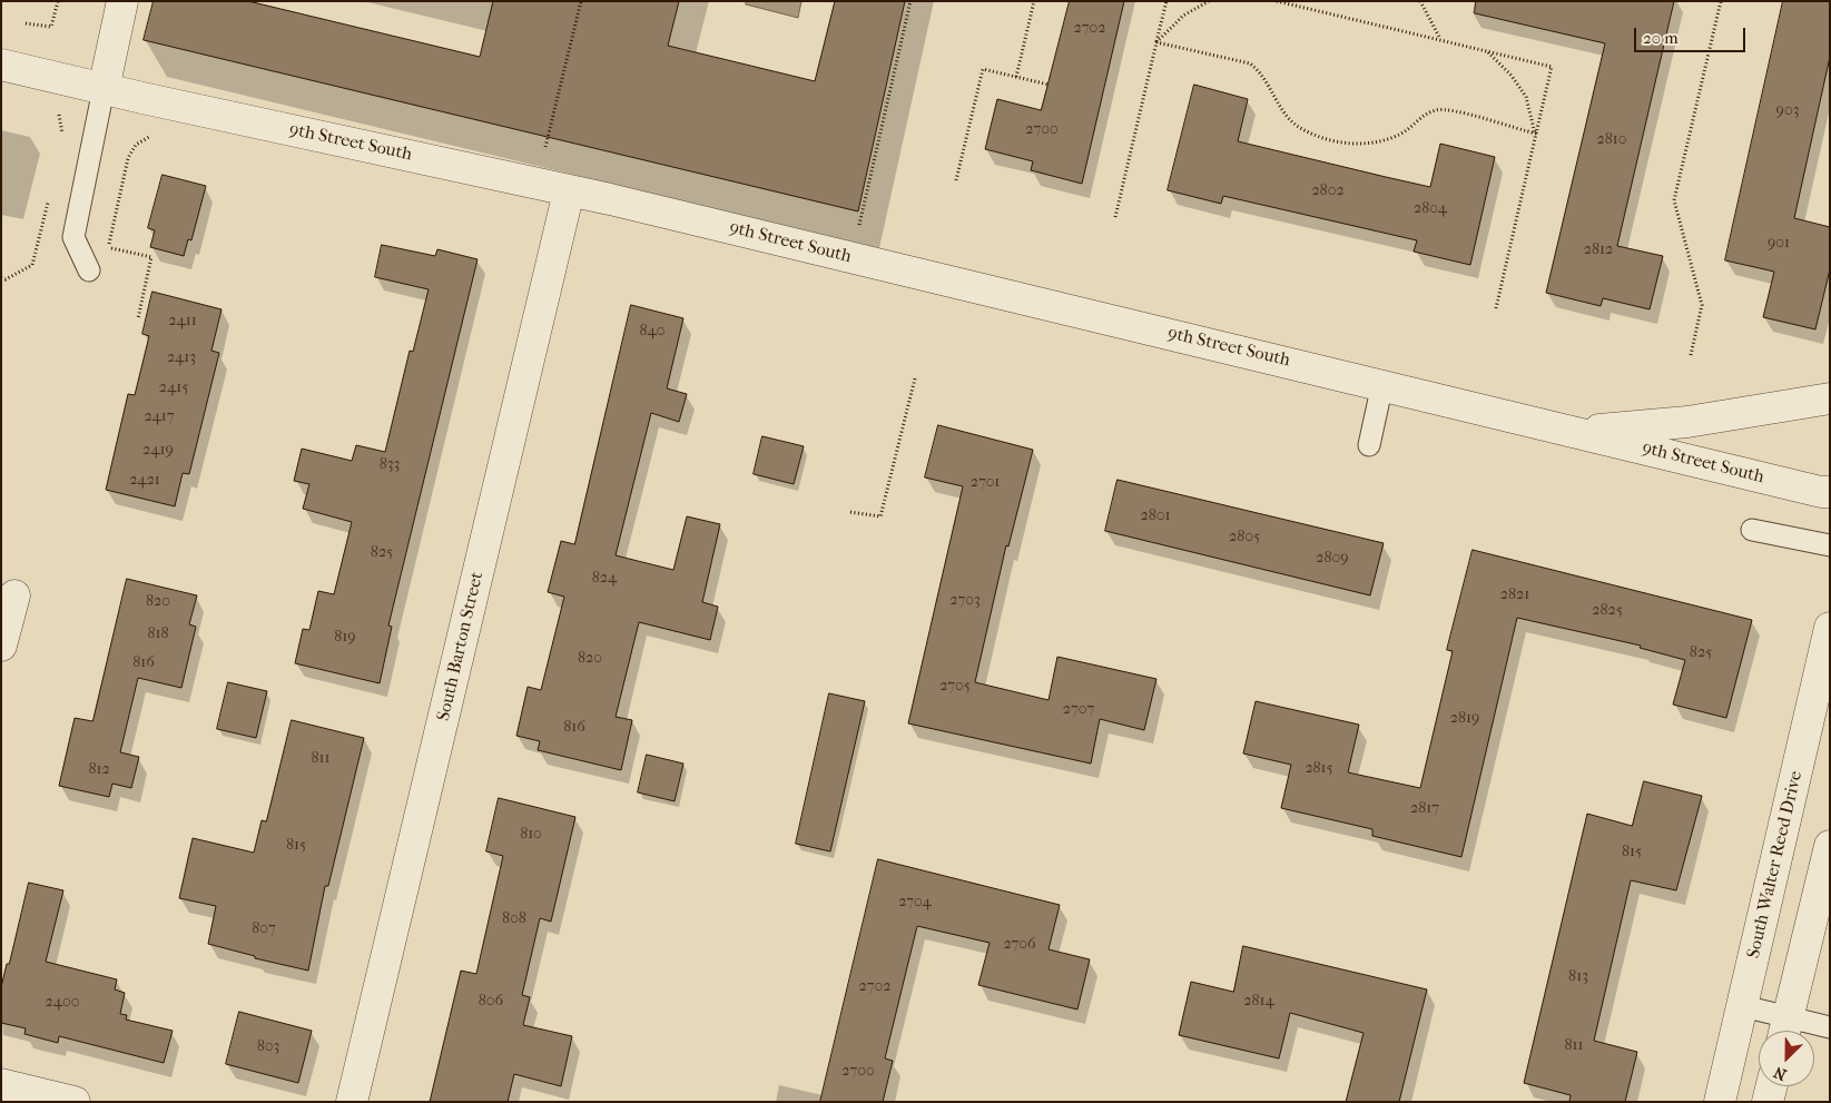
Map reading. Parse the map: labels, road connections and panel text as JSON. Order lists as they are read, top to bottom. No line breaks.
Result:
{"streets":{"street":["9th Street South","South Barton Street","South Walter Reed Drive"]},"crossings":[["9th Street South","South Barton Street"]],"house_numbers":["2702","903","2700","2810","2802","2804","901","2812","2411","840","2413","2415","2417","2419","833","2421","2701","2801","2805","825","2809","824","2821","2703","820","2825","818","819","825","820","816","2705","2707","2819","816","811","2815","812","2817","810","815","815","2704","808","807","2706","813","2702","806","2814","2400","811","803","2700"],"scale_bar":"20 m","north":"bottom left"}
